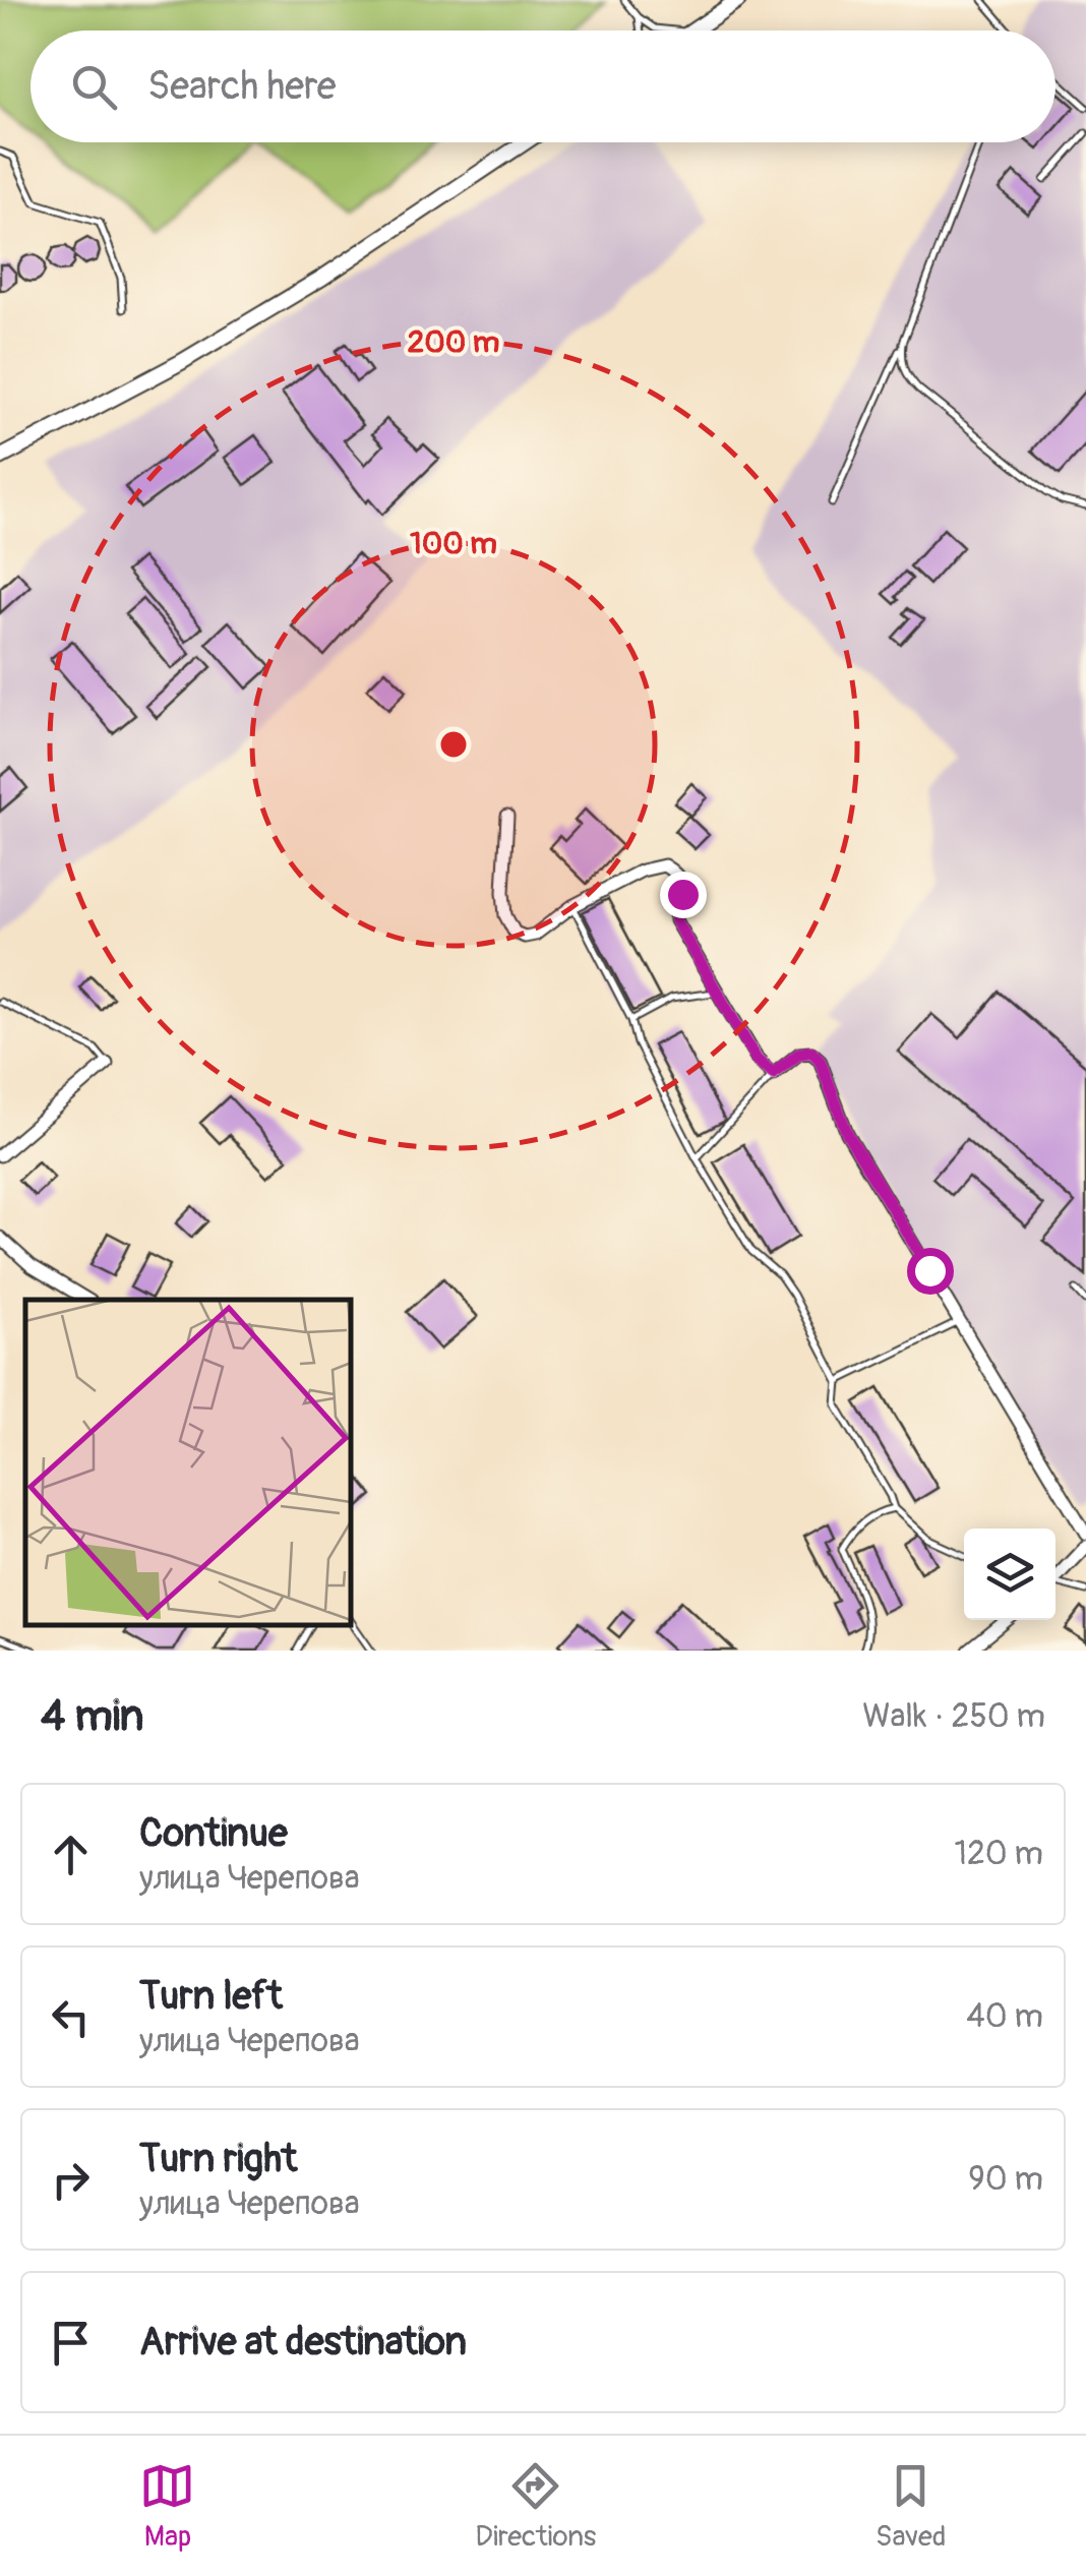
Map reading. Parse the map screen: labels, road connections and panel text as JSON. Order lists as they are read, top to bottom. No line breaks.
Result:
{"page":{"search":"Search here","heading":["4 min","Walk · 250 m"],"list":[["Continue","улица Черепова","120 m"],["Turn left","улица Черепова","40 m"],["Turn right","улица Черепова","90 m"],"Arrive at destination"],"nav":["Map","Directions","Saved"]},"rings":["200 m","100 m"]}
